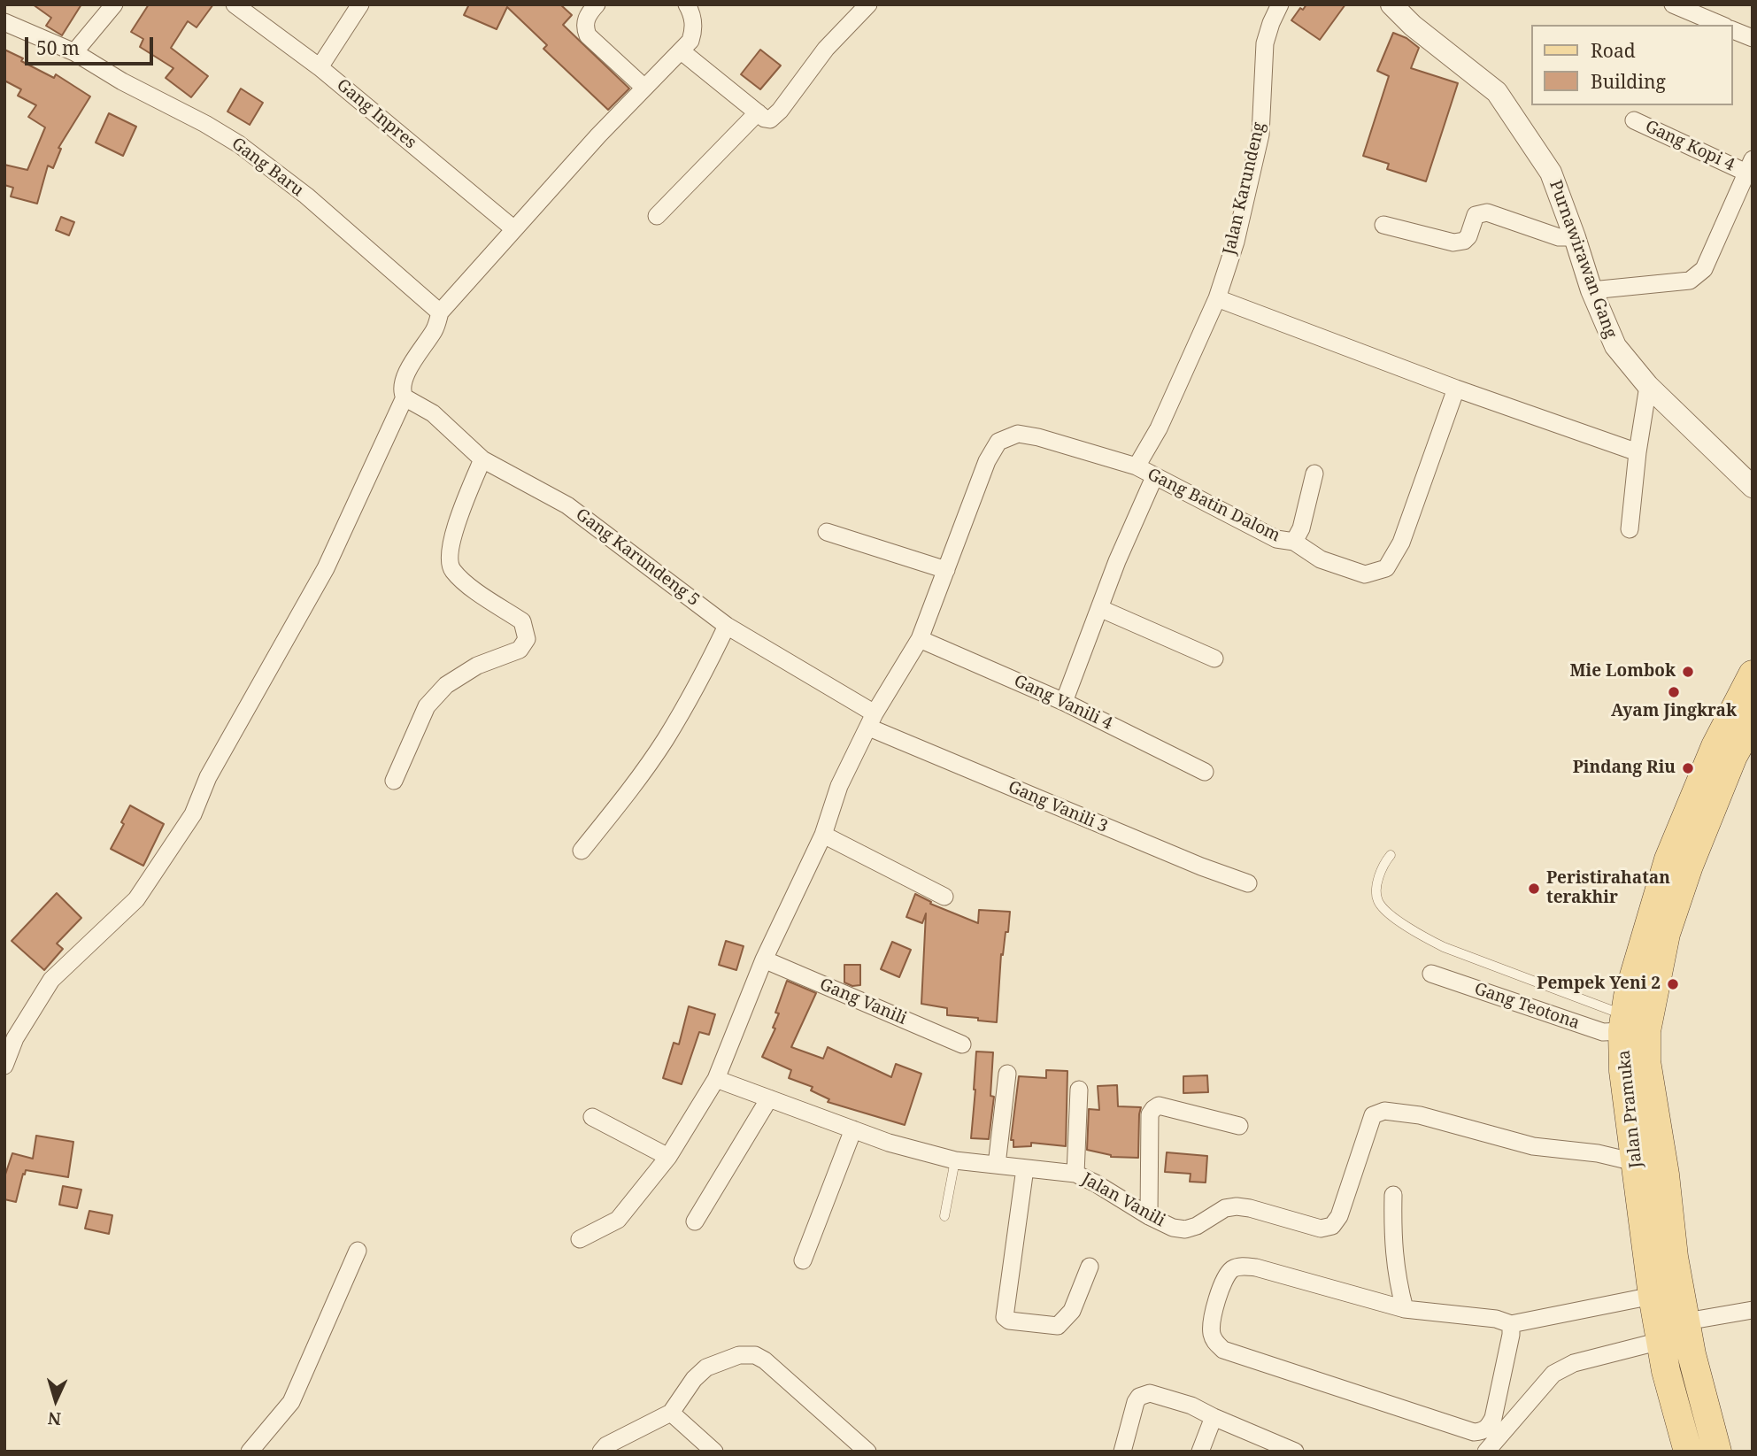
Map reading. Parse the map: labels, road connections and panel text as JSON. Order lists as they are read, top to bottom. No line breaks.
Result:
{"streets":{"main road":["Jalan Pramuka"],"street":["Gang Inpres","Gang Kopi 4","Gang Baru","Jalan Karundeng","Purnawirawan Gang","Gang Batin Dalom","Gang Karundeng 5","Gang Vanili 4","Gang Vanili 3","Gang Vanili","Gang Teotona","Jalan Vanili"]},"crossings":[["Jalan Karundeng","Gang Batin Dalom"],["Gang Batin Dalom","Gang Karundeng 5"],["Gang Batin Dalom","Gang Vanili 4"],["Gang Batin Dalom","Gang Vanili 3"],["Gang Batin Dalom","Gang Vanili"],["Gang Batin Dalom","Jalan Vanili"],["Gang Karundeng 5","Gang Vanili 3"],["Gang Teotona","Jalan Pramuka"],["Jalan Pramuka","Jalan Vanili"]],"places":["Mie Lombok","Ayam Jingkrak","Pindang Riu","Peristirahatan terakhir","Pempek Yeni 2"],"legend":["Road","Building"],"scale_bar":"50 m","north":"bottom"}
